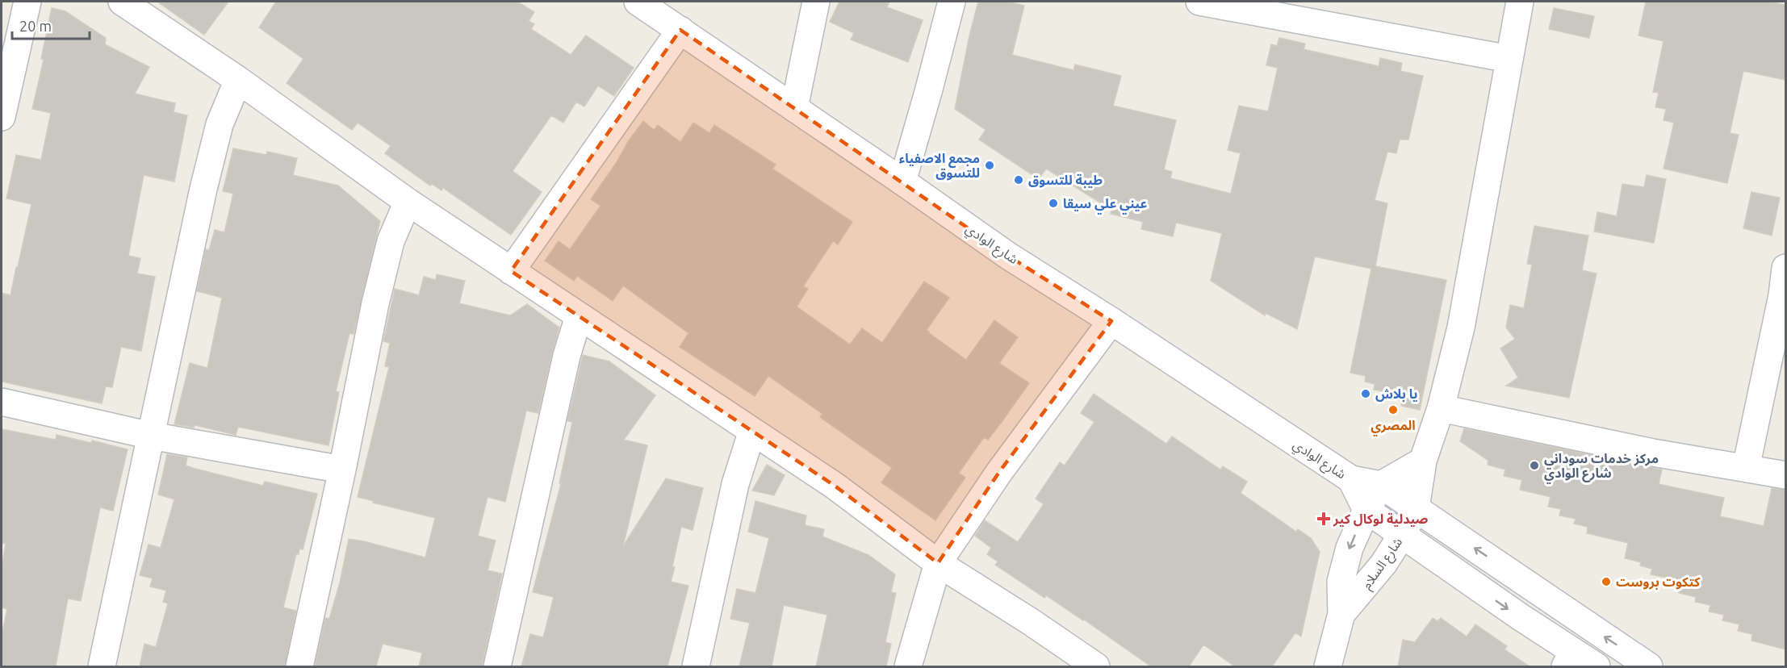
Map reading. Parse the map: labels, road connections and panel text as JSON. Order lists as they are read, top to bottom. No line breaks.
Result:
{"streets":{"street":["شارع الوادي","شارع السلام"]},"crossings":[["شارع الوادي","شارع السلام"]],"places":{"other":["مجمع الاصفياء للتسوق","طيبة للتسوق","عيني علي سيقا","يا بلاش","المصري","مركز خدمات سوداني شارع الوادي","كتكوت بروست"],"health":["صيدلية لوكال كير"]},"scale_bar":"20 m"}
